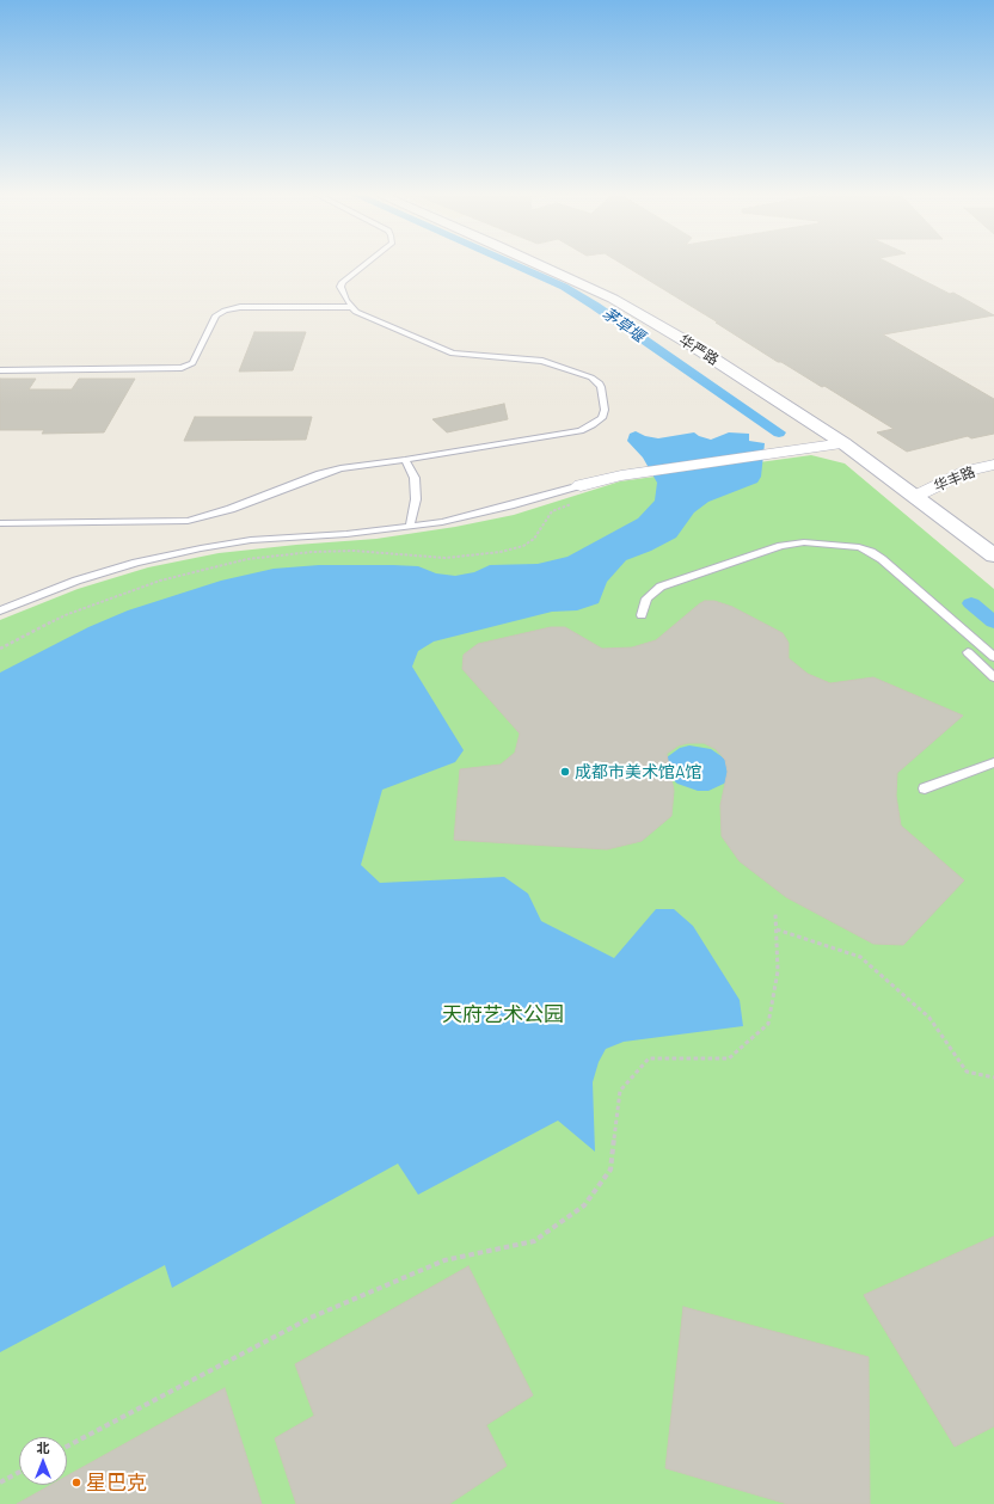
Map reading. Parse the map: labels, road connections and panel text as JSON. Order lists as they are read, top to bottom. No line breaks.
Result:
{"streets":{"street":["华严路","华丰路"]},"crossings":[["华严路","华丰路"]],"water":["茅草堰"],"parks":["天府艺术公园"],"places":["成都市美术馆A馆","星巴克"],"north":"top"}
